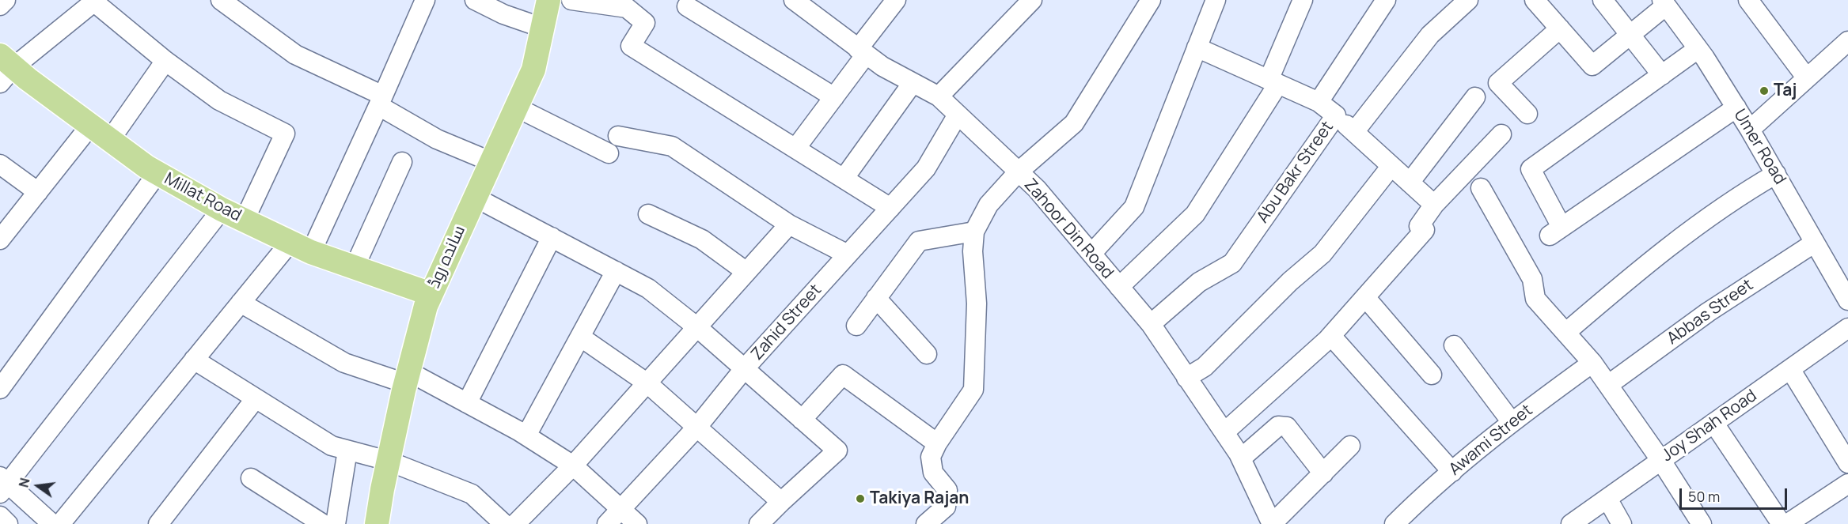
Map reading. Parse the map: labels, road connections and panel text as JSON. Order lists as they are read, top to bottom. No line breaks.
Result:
{"streets":{"main road":["Millat Road","ساندہ روڈ"],"street":["Umer Road","Abu Bakr Street","Zahoor Din Road","Abbas Street","Zahid Street","Joy Shah Road","Awami Street"]},"crossings":[["Umer Road","Abbas Street"],["Abu Bakr Street","Zahoor Din Road"],["Millat Road","ساندہ روڈ"],["Zahoor Din Road","Zahid Street"]],"places":["Taj","Takiya Rajan"],"scale_bar":"50 m","north":"left"}
